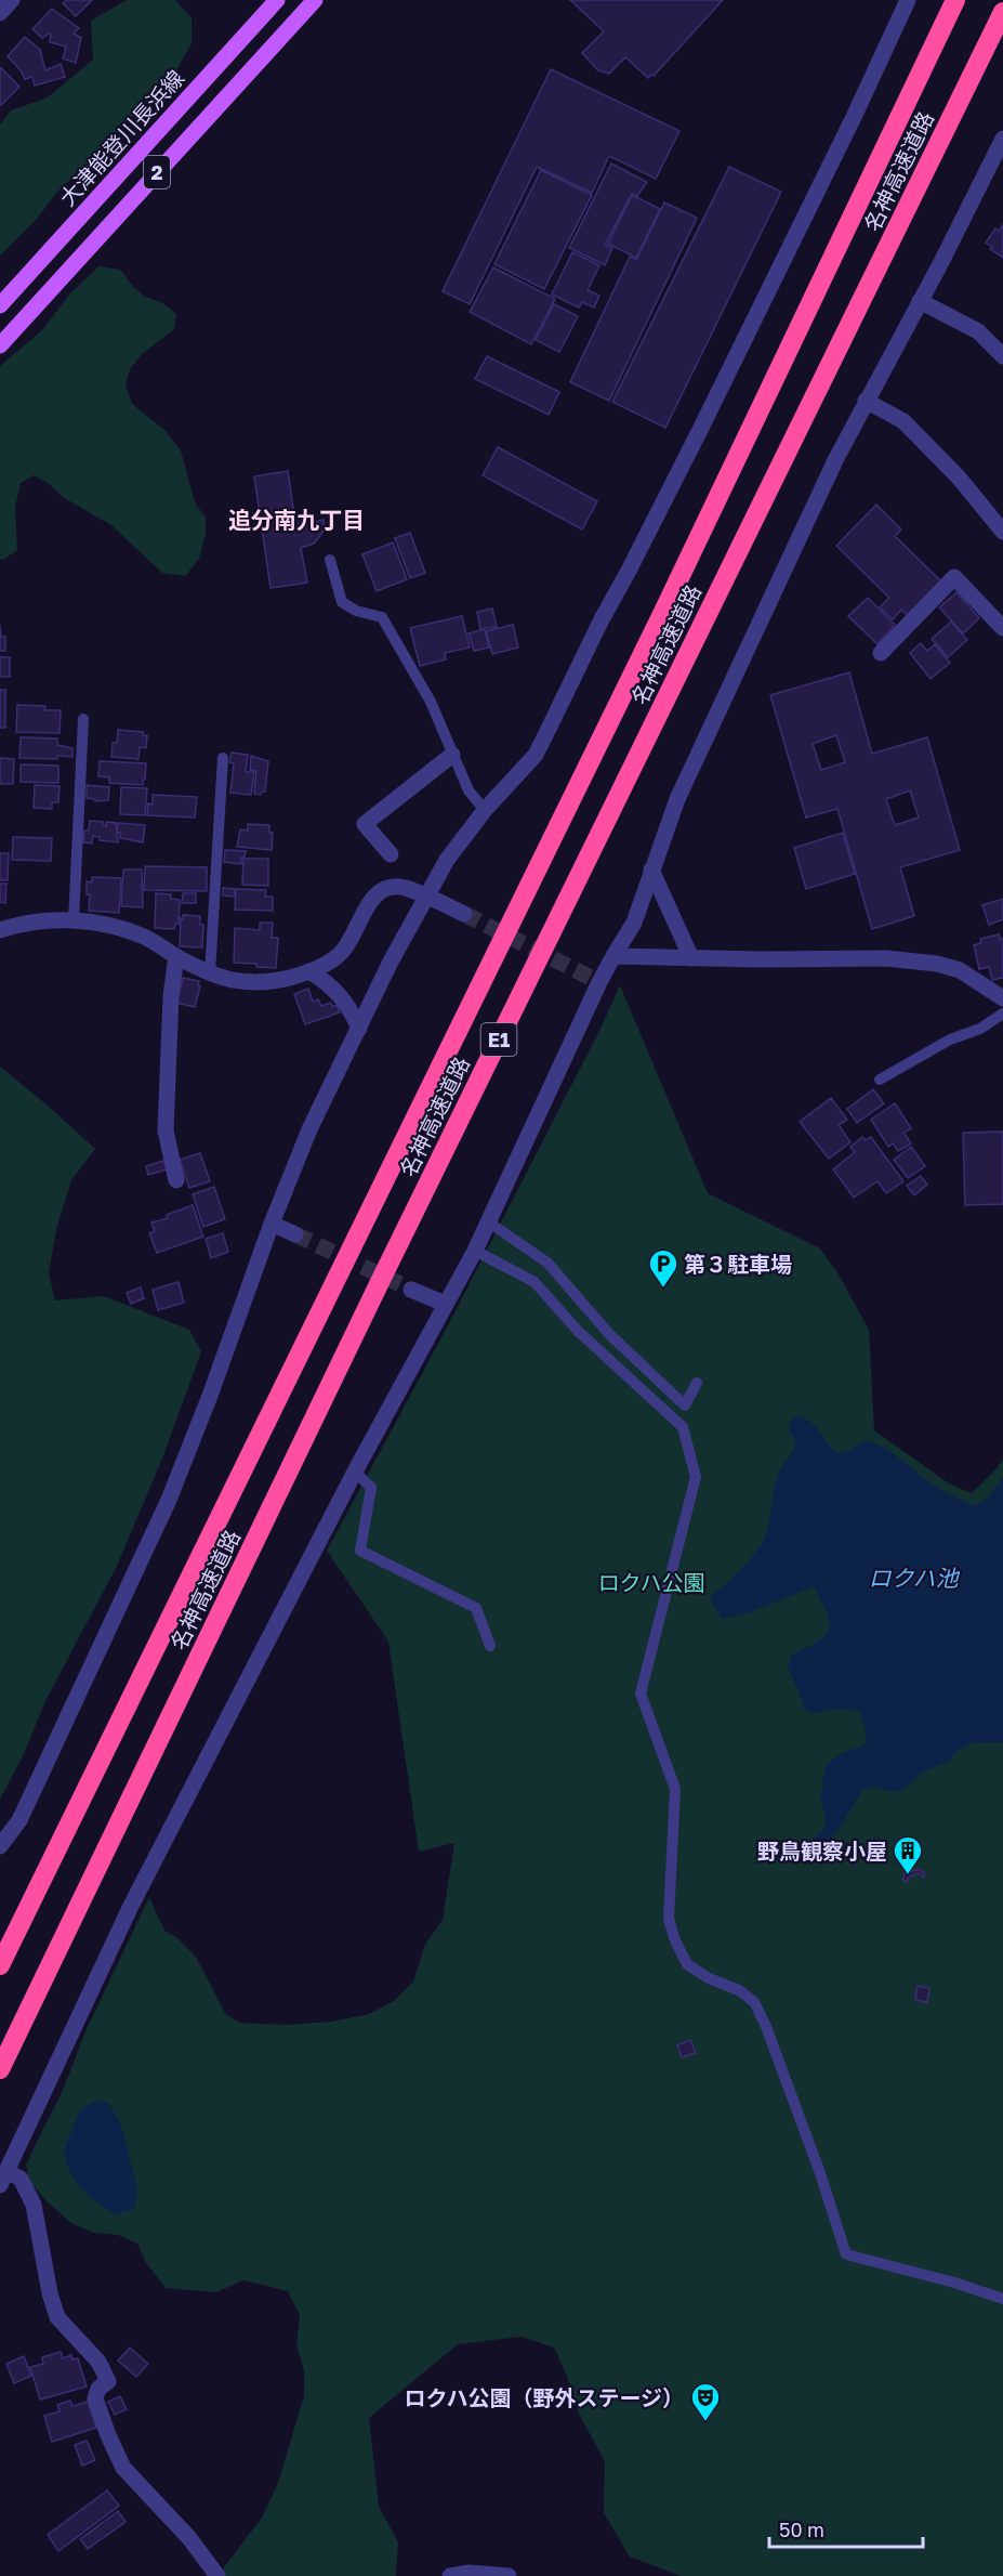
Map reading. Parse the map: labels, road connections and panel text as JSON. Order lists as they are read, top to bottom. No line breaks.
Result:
{"streets":{"highway":["名神高速道路","E1"],"main road":["大津能登川長浜線","2"]},"districts":["追分南九丁目"],"water":["ロクハ池"],"parks":["ロクハ公園"],"places":{"parking":["第３駐車場"],"building":["野鳥観察小屋"],"theatre":["ロクハ公園（野外ステージ）"]},"scale_bar":"50 m"}
